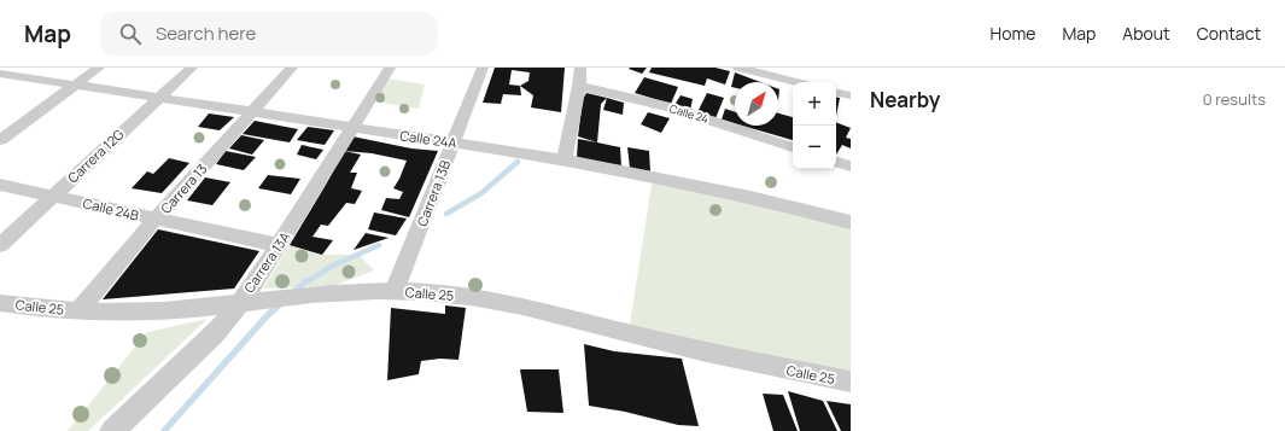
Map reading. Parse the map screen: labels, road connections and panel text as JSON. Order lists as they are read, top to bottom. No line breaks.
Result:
{"streets":{"street":["Calle 24","Calle 24A","Carrera 12G","Carrera 13","Carrera 13B","Calle 24B","Carrera 13A","Calle 25"]},"crossings":[["Calle 24A","Carrera 12G"],["Calle 24A","Carrera 13"],["Calle 24A","Carrera 13B"],["Calle 24A","Carrera 13A"],["Carrera 12G","Calle 24B"],["Carrera 13","Calle 24B"],["Carrera 13","Calle 25"],["Carrera 13B","Calle 25"],["Calle 24B","Carrera 13A"],["Carrera 13A","Calle 25"]],"north":"top right","page":{"header":"Map","search":"Search here","nav":["Home","Map","About","Contact"],"heading":["Nearby","0 results"],"map_buttons":["+","−"]}}
